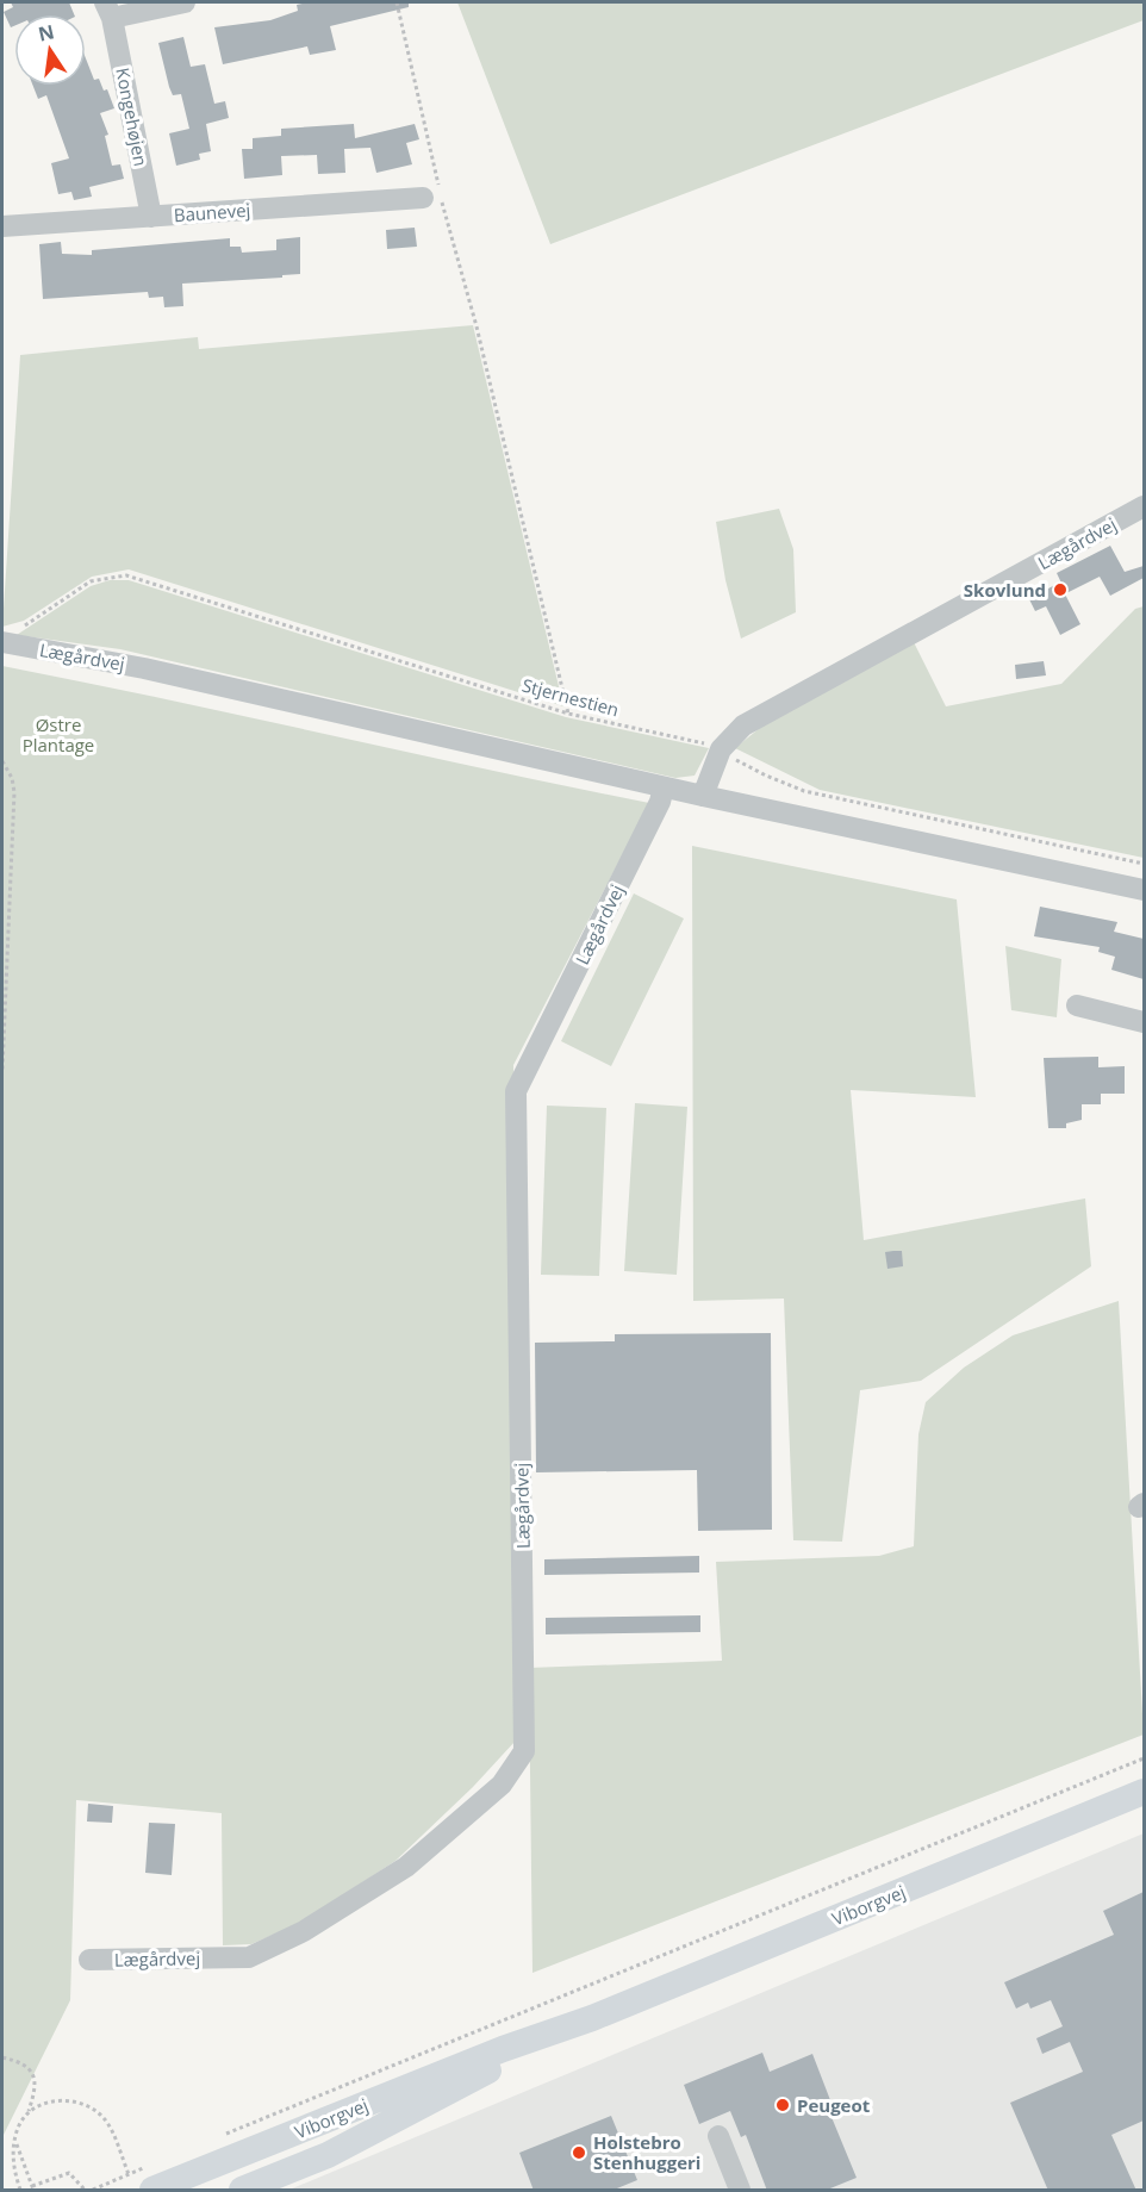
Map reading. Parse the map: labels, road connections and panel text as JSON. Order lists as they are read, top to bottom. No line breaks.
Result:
{"streets":{"main road":["Viborgvej"],"street":["Kongehøjen","Baunevej","Lægårdvej"],"path":["Stjernestien"]},"crossings":[["Kongehøjen","Baunevej"],["Lægårdvej","Stjernestien"]],"parks":["Østre Plantage"],"places":["Skovlund","Peugeot","Holstebro Stenhuggeri"],"north":"top"}
